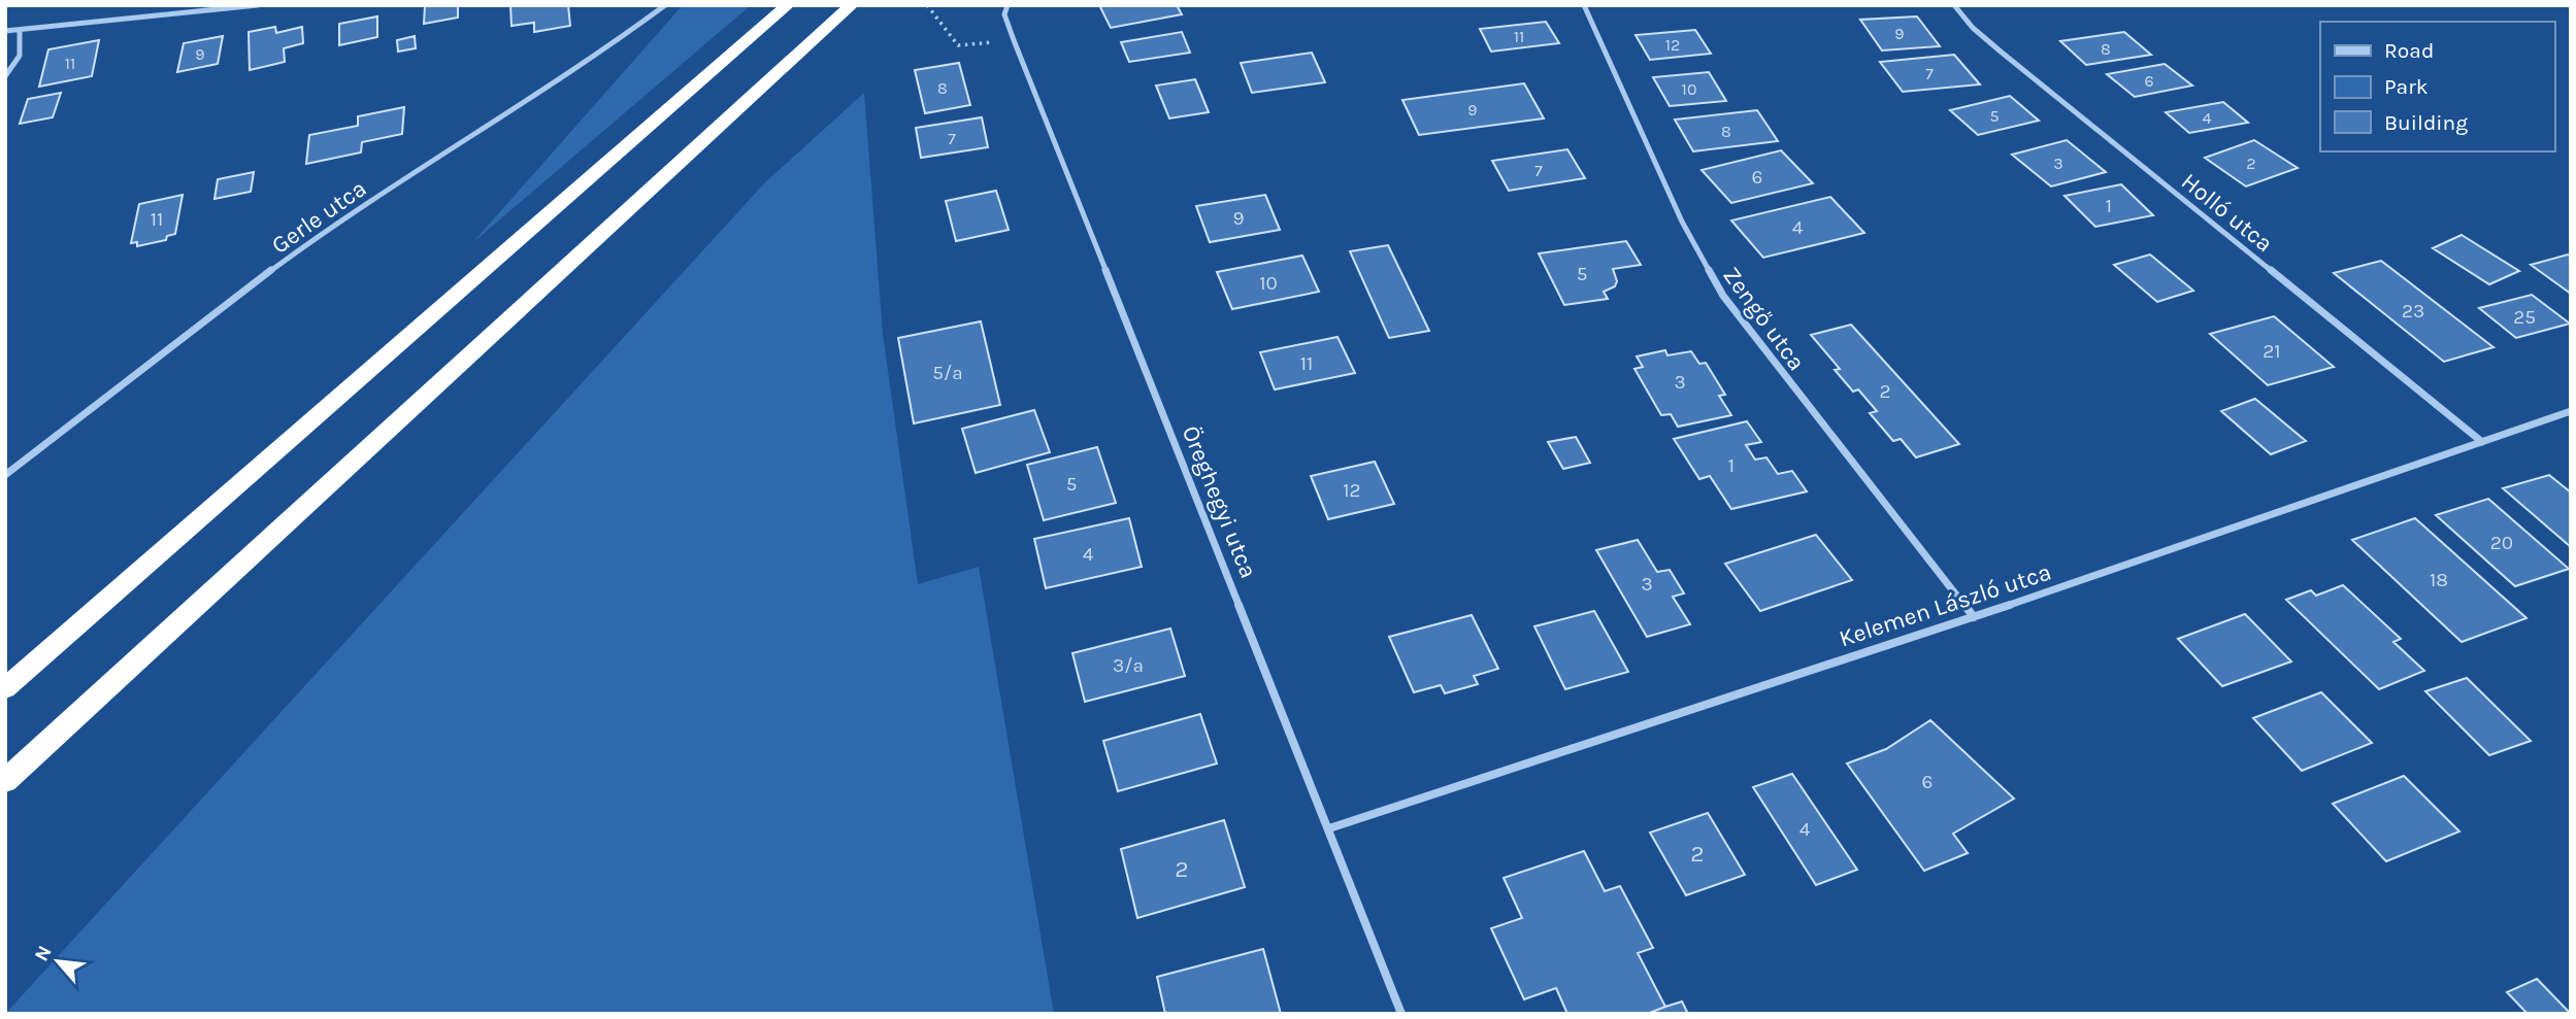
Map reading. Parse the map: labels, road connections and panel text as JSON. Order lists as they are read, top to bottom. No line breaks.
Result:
{"streets":{"street":["Holló utca","Gerle utca","Zengő utca","Öreghegyi utca","Kelemen László utca"]},"crossings":[["Holló utca","Kelemen László utca"],["Zengő utca","Kelemen László utca"],["Öreghegyi utca","Kelemen László utca"]],"house_numbers":["9","11","12","8","9","11","7","6","8","10","9","5","4","8","7","3","2","7","6","1","9","11","4","5","10","23","25","21","11","5/a","3","2","1","5","12","20","4","18","3","3/a","6","4","2","2"],"legend":["Road","Park","Building"],"north":"top left"}
